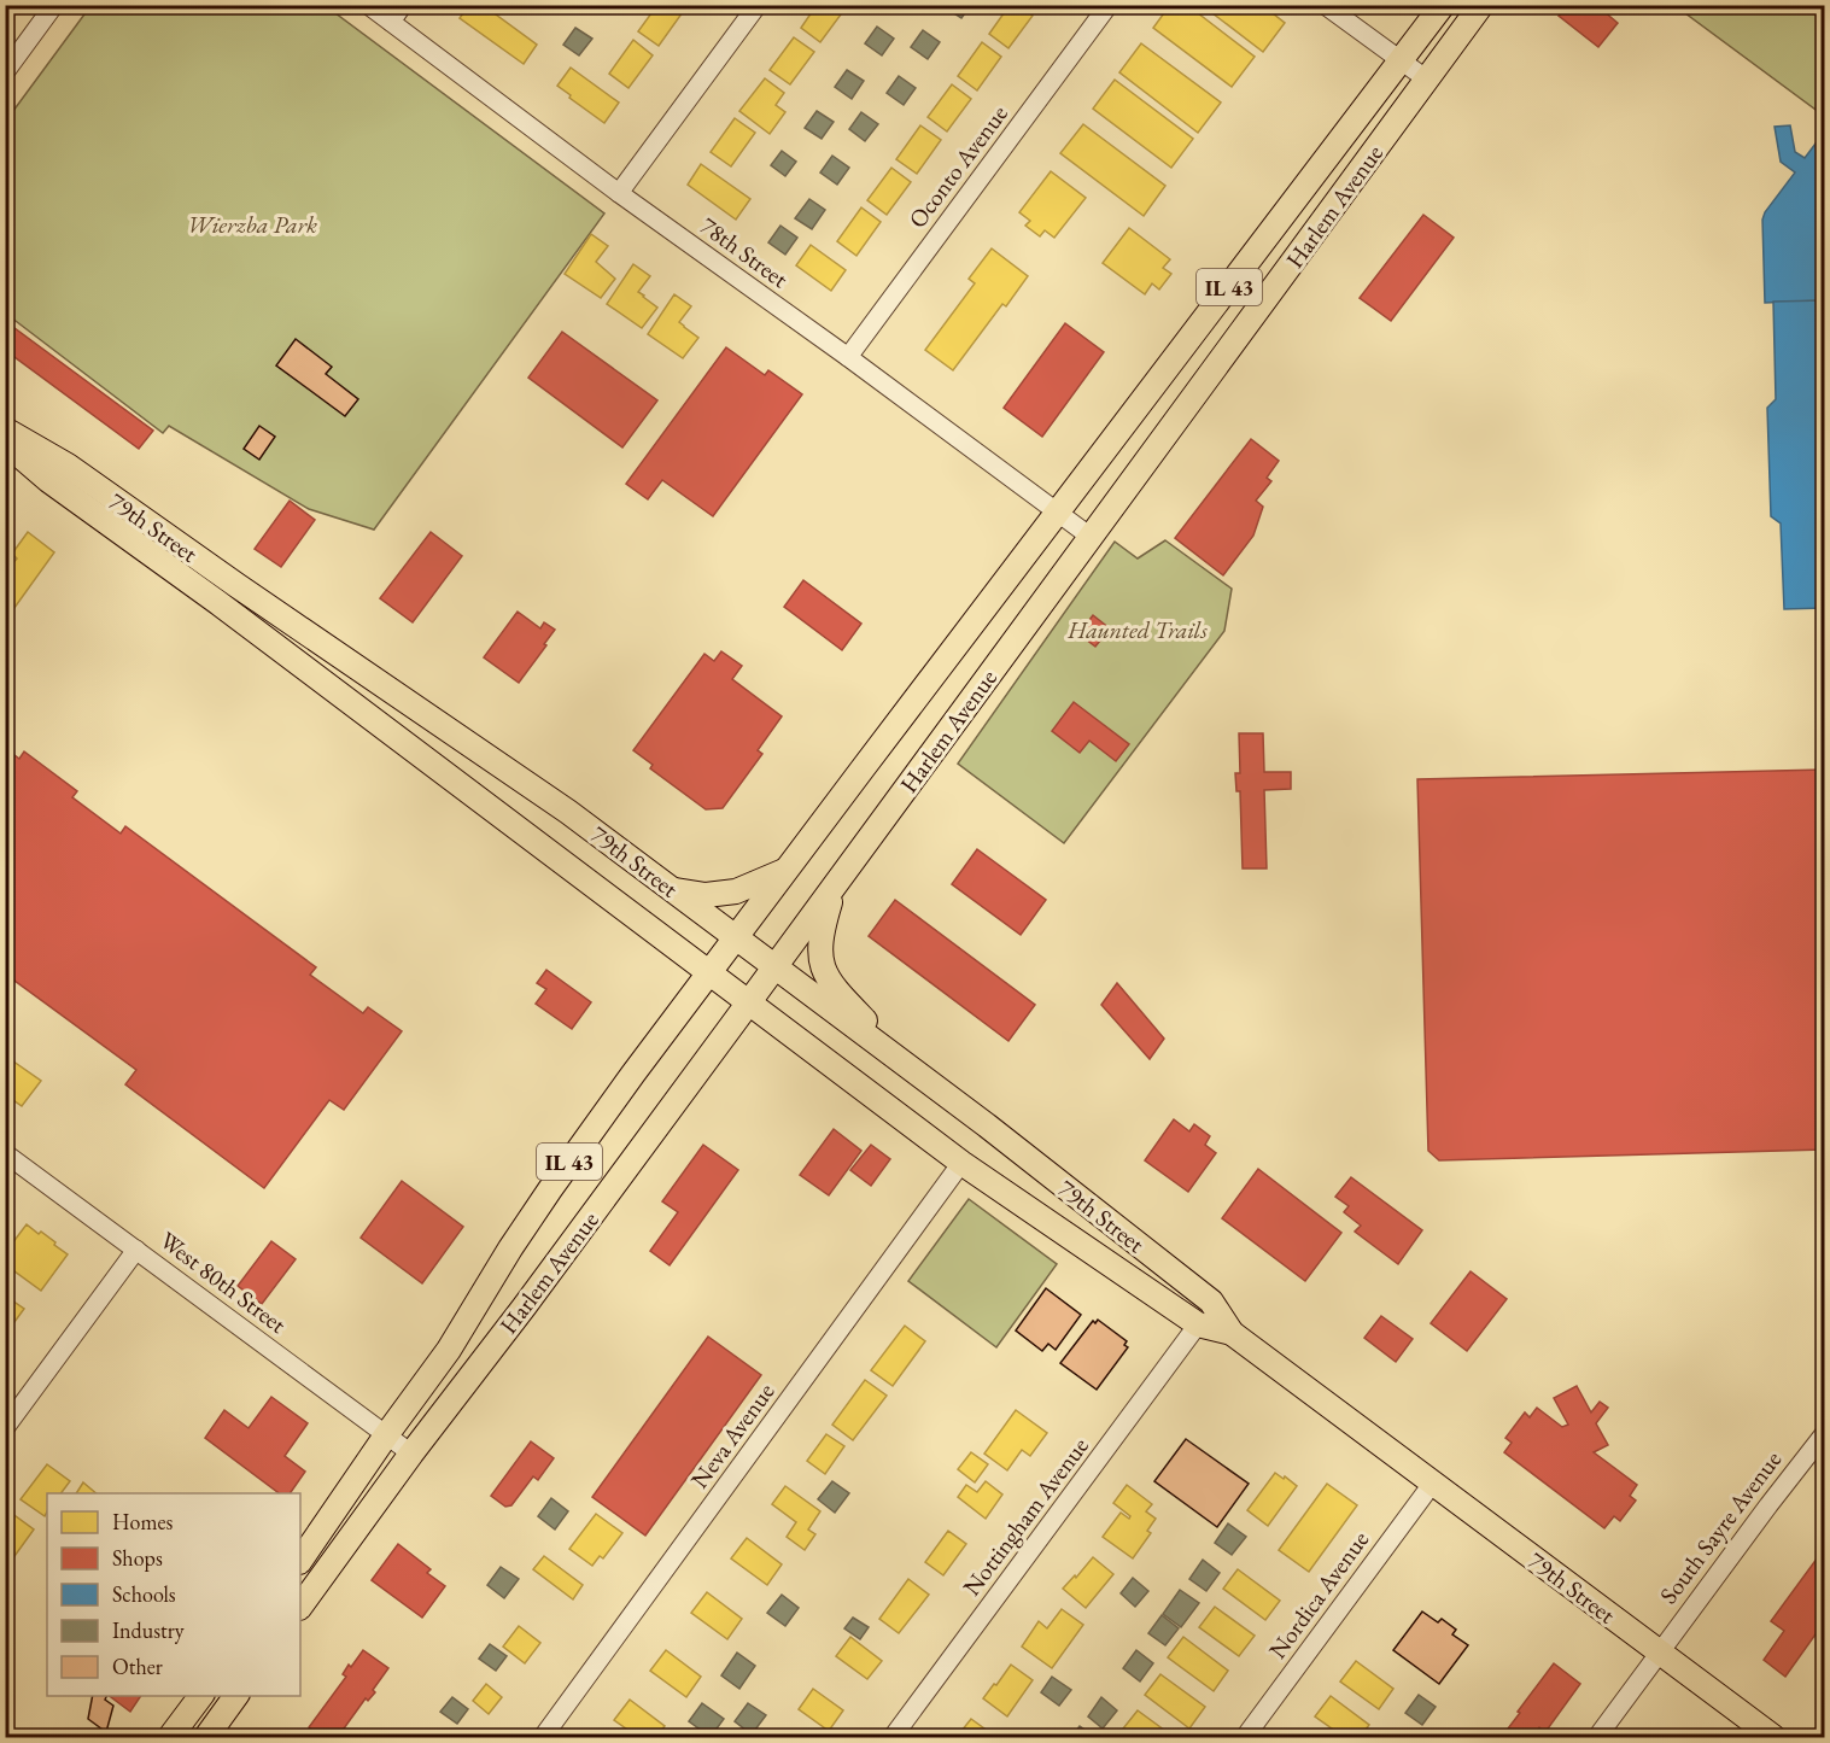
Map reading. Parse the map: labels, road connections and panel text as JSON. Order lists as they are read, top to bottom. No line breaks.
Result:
{"streets":{"main road":["Harlem Avenue","IL 43","79th Street"],"street":["Oconto Avenue","78th Street","West 80th Street","Neva Avenue","Nottingham Avenue","South Sayre Avenue","Nordica Avenue"]},"crossings":[["Oconto Avenue","78th Street"],["Harlem Avenue","78th Street"],["Harlem Avenue","IL 43"],["Harlem Avenue","79th Street"],["Harlem Avenue","West 80th Street"],["IL 43","West 80th Street"],["79th Street","Neva Avenue"],["79th Street","Nottingham Avenue"],["79th Street","South Sayre Avenue"],["79th Street","Nordica Avenue"]],"parks":["Wierzba Park","Haunted Trails"],"legend":["Homes","Shops","Schools","Industry","Other"]}
